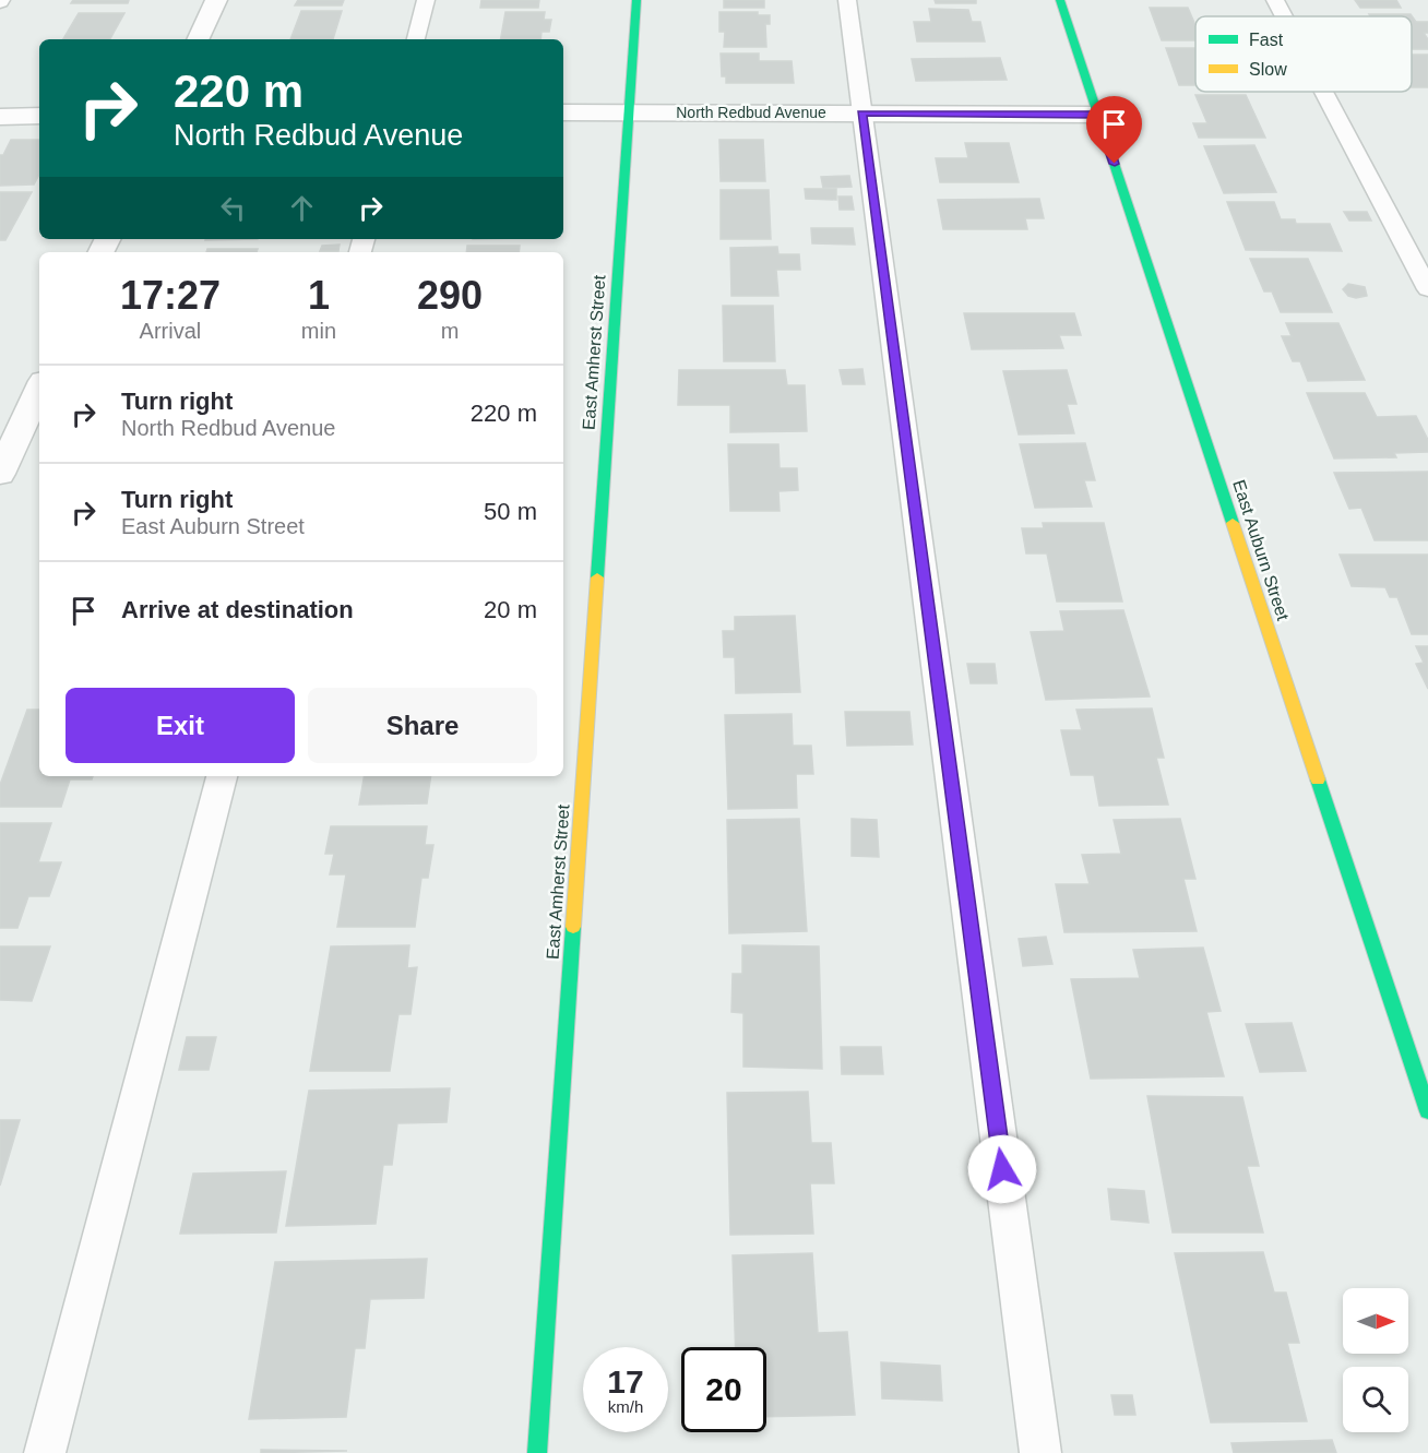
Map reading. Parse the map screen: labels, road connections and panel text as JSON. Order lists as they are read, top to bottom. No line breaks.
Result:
{"streets":{"street":["North Redbud Avenue","East Amherst Street","East Auburn Street"]},"crossings":[["North Redbud Avenue","East Amherst Street"],["North Redbud Avenue","East Auburn Street"]],"legend":["Fast","Slow"],"north":"right","page":{"turn":["220 m","North Redbud Avenue"],"eta":["17:27","Arrival","1","min","290","m"],"list":[{"name":"Turn right","note":"North Redbud Avenue","value":"220 m"},{"name":"Turn right","note":"East Auburn Street","value":"50 m"},{"name":"Arrive at destination","value":"20 m"}],"buttons":["Exit","Share"],"speed":"17 km/h","limit":"20"}}
